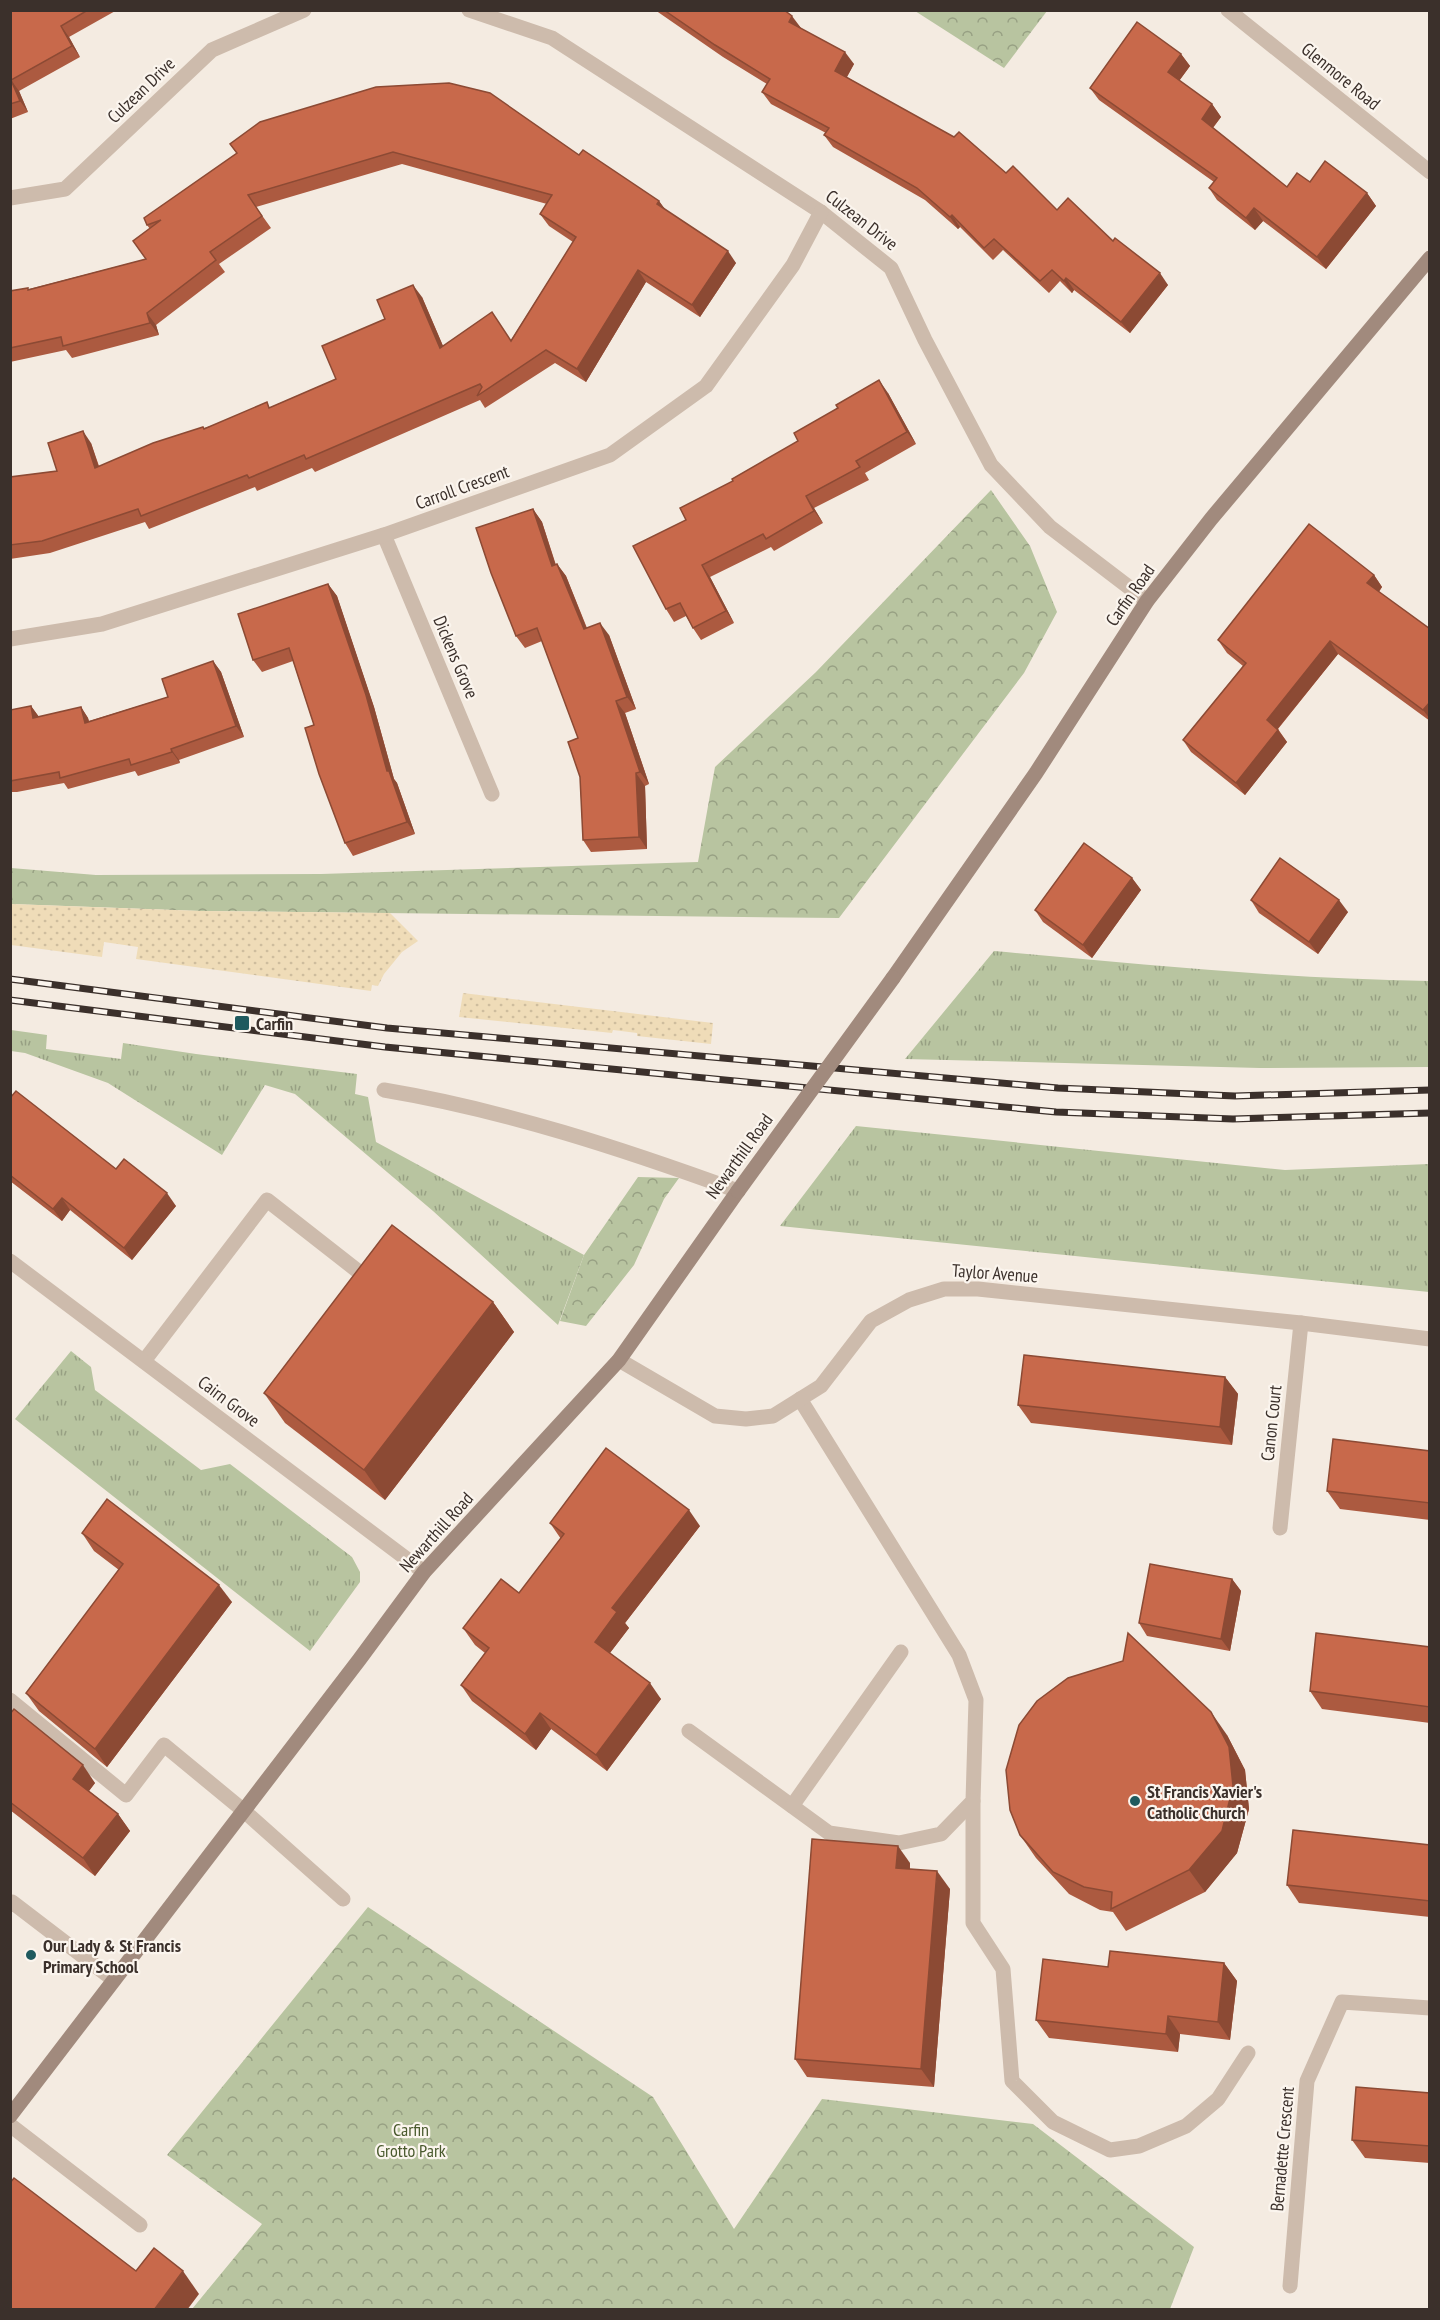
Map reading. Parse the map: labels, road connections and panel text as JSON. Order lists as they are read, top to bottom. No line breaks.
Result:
{"streets":{"main road":["Carfin Road","Newarthill Road"],"street":["Glenmore Road","Culzean Drive","Carroll Crescent","Dickens Grove","Taylor Avenue","Cairn Grove","Canon Court","Bernadette Crescent"]},"crossings":[["Culzean Drive","Carroll Crescent"],["Culzean Drive","Carfin Road"],["Carroll Crescent","Dickens Grove"],["Carfin Road","Newarthill Road"],["Newarthill Road","Taylor Avenue"],["Newarthill Road","Cairn Grove"],["Taylor Avenue","Canon Court"]],"parks":["Carfin Grotto Park"],"places":{"transit":["Carfin"],"other":["St Francis Xavier's Catholic Church","Our Lady & St Francis Primary School"]}}
